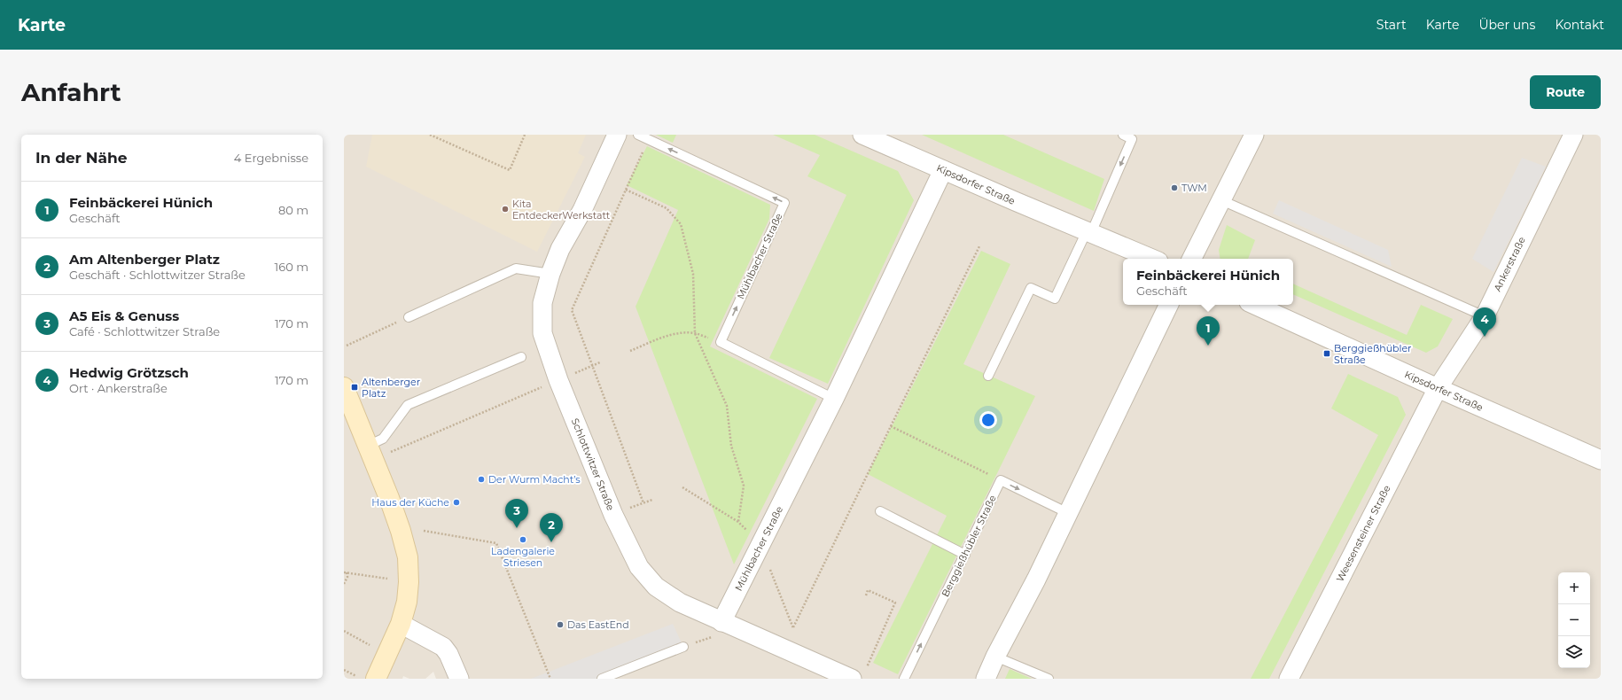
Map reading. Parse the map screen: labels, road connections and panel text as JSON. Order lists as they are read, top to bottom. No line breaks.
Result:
{"streets":{"street":["Kipsdorfer Straße","Mühlbacher Straße","Ankerstraße","Schlottwitzer Straße","Weesensteiner Straße"],"lane":["Berggießhübler Straße"]},"crossings":[["Kipsdorfer Straße","Mühlbacher Straße"],["Kipsdorfer Straße","Ankerstraße"],["Kipsdorfer Straße","Weesensteiner Straße"],["Mühlbacher Straße","Schlottwitzer Straße"],["Ankerstraße","Weesensteiner Straße"]],"places":{"other":["TWM","Kita EntdeckerWerkstatt","Der Wurm Macht’s","Haus der Küche","Ladengalerie Striesen","Das EastEnd"],"transit":["Berggießhübler Straße","Altenberger Platz"]},"page":{"header":"Karte","nav":["Start","Karte","Über uns","Kontakt"],"buttons":"Route","title":"Anfahrt","heading":["In der Nähe","4 Ergebnisse"],"list":[{"mark":"1","name":"Feinbäckerei Hünich","note":"Geschäft","value":"80 m"},{"mark":"2","name":"Am Altenberger Platz","note":"Geschäft · Schlottwitzer Straße","value":"160 m"},{"mark":"3","name":"A5 Eis & Genuss","note":"Café · Schlottwitzer Straße","value":"170 m"},{"mark":"4","name":"Hedwig Grötzsch","note":"Ort · Ankerstraße","value":"170 m"}],"popup":["Feinbäckerei Hünich","Geschäft"],"pins":["4","1","3","2"],"map_buttons":["+","−"]}}
